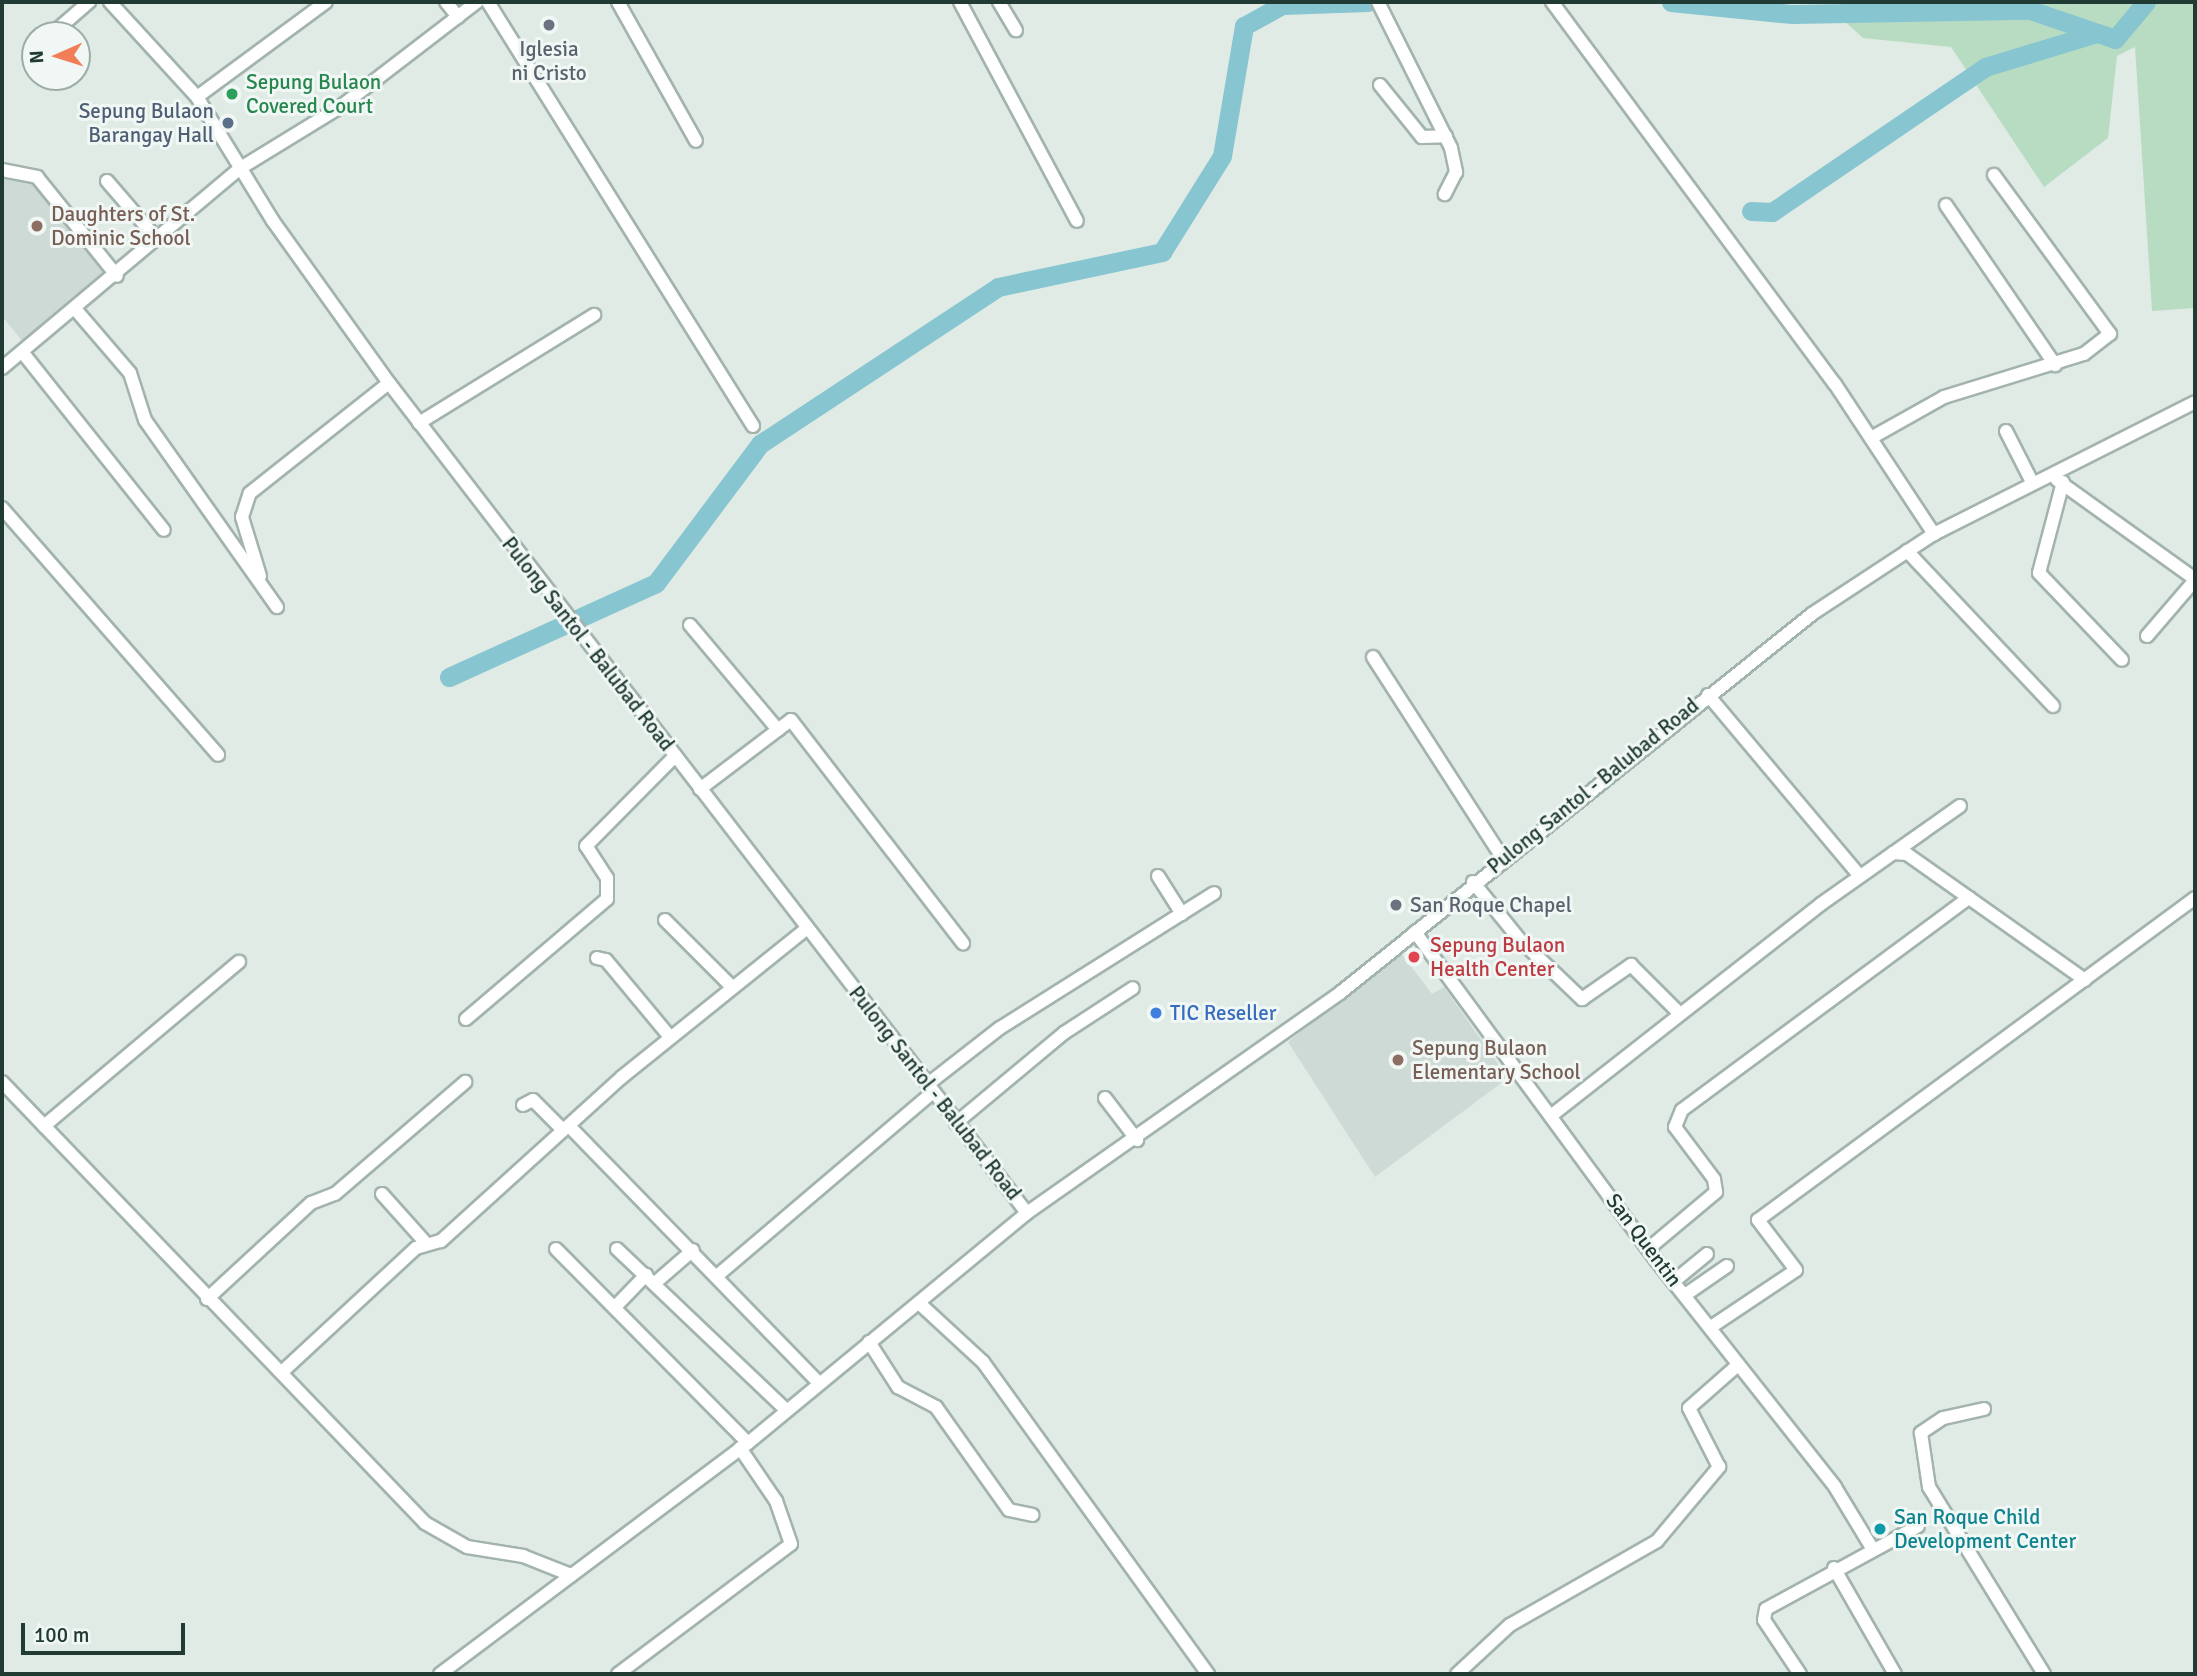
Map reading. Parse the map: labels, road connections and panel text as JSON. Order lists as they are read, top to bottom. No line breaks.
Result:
{"streets":{"street":["Pulong Santol - Balubad Road","San Quentin"]},"crossings":[["Pulong Santol - Balubad Road","San Quentin"]],"places":["Iglesia ni Cristo","Sepung Bulaon Covered Court","Sepung Bulaon Barangay Hall","Daughters of St. Dominic School","San Roque Chapel","Sepung Bulaon Health Center","TIC Reseller","Sepung Bulaon Elementary School","San Roque Child Development Center"],"scale_bar":"100 m","north":"left"}
